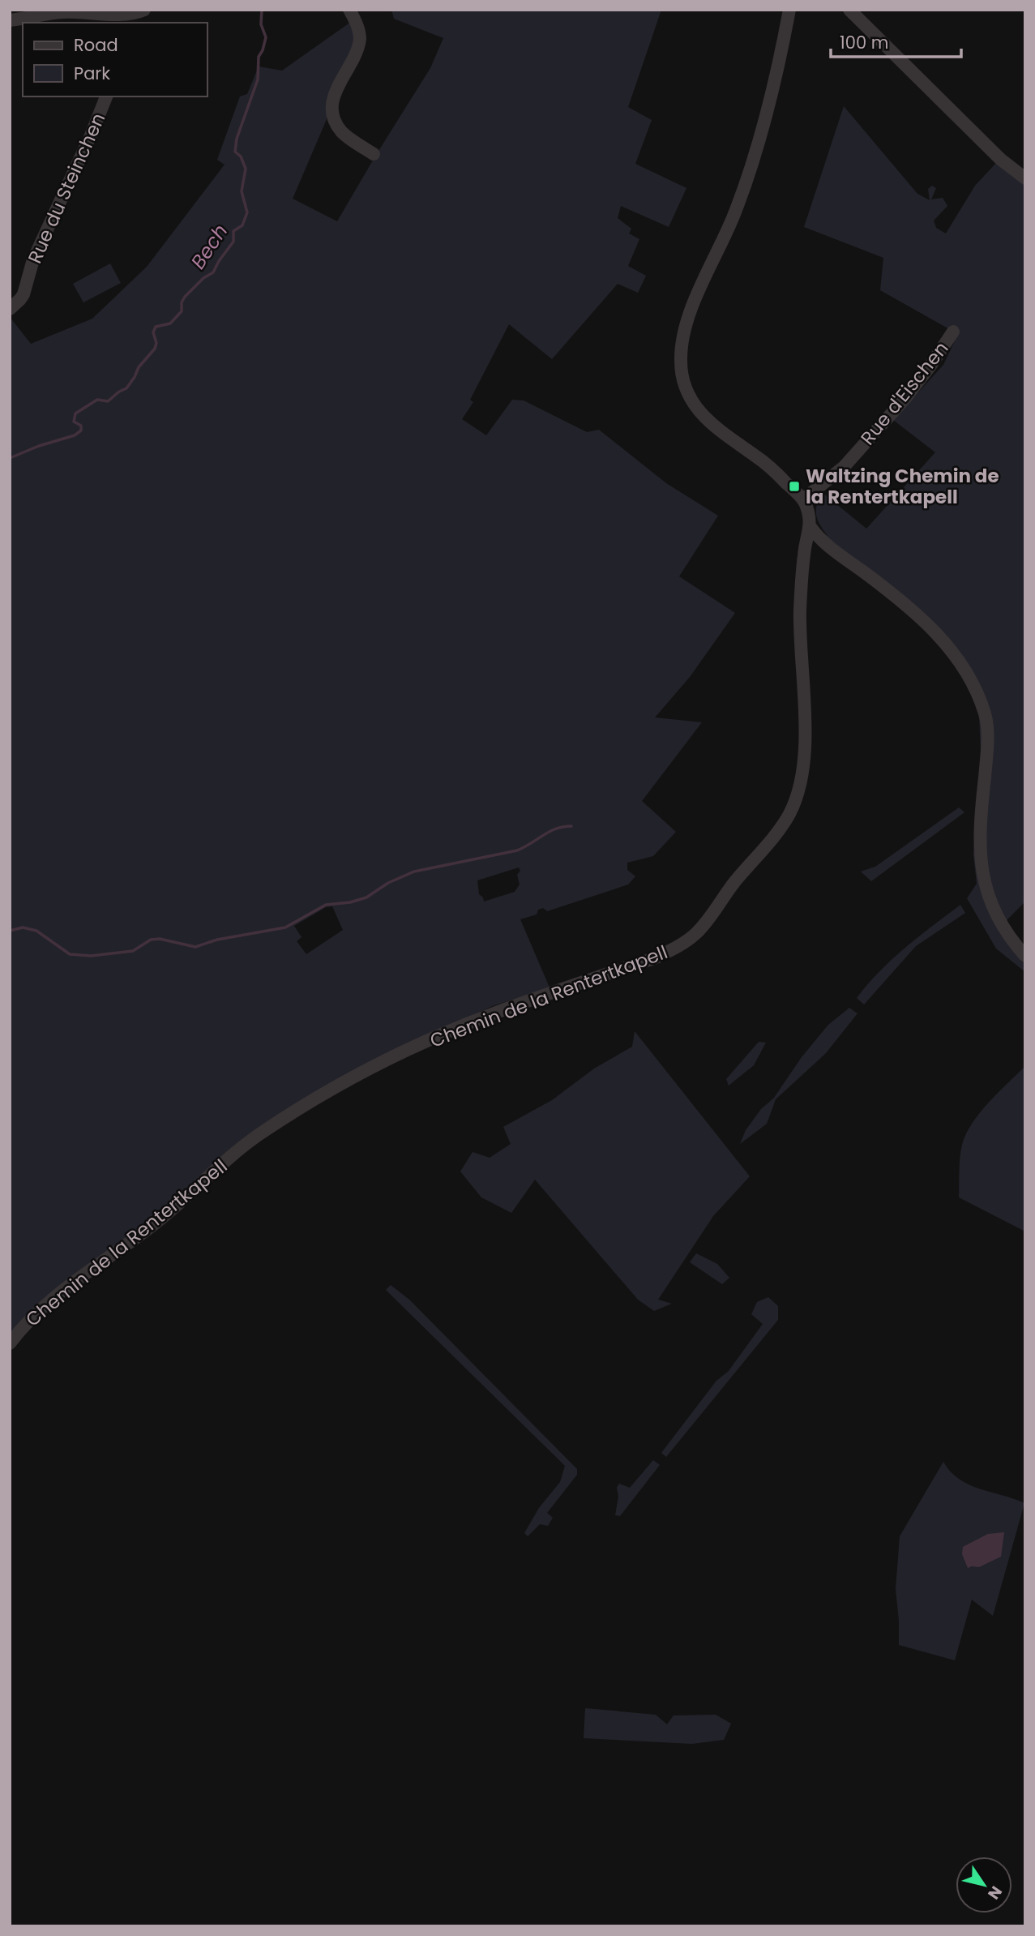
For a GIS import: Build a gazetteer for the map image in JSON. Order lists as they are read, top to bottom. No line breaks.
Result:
{"streets":{"street":["Rue du Steinchen","Rue d'Eischen","Chemin de la Rentertkapell"]},"crossings":[["Rue d'Eischen","Chemin de la Rentertkapell"]],"water":["Bech"],"places":{"transit":["Waltzing Chemin de la Rentertkapell"]},"legend":["Road","Park"],"scale_bar":"100 m","north":"bottom right"}
